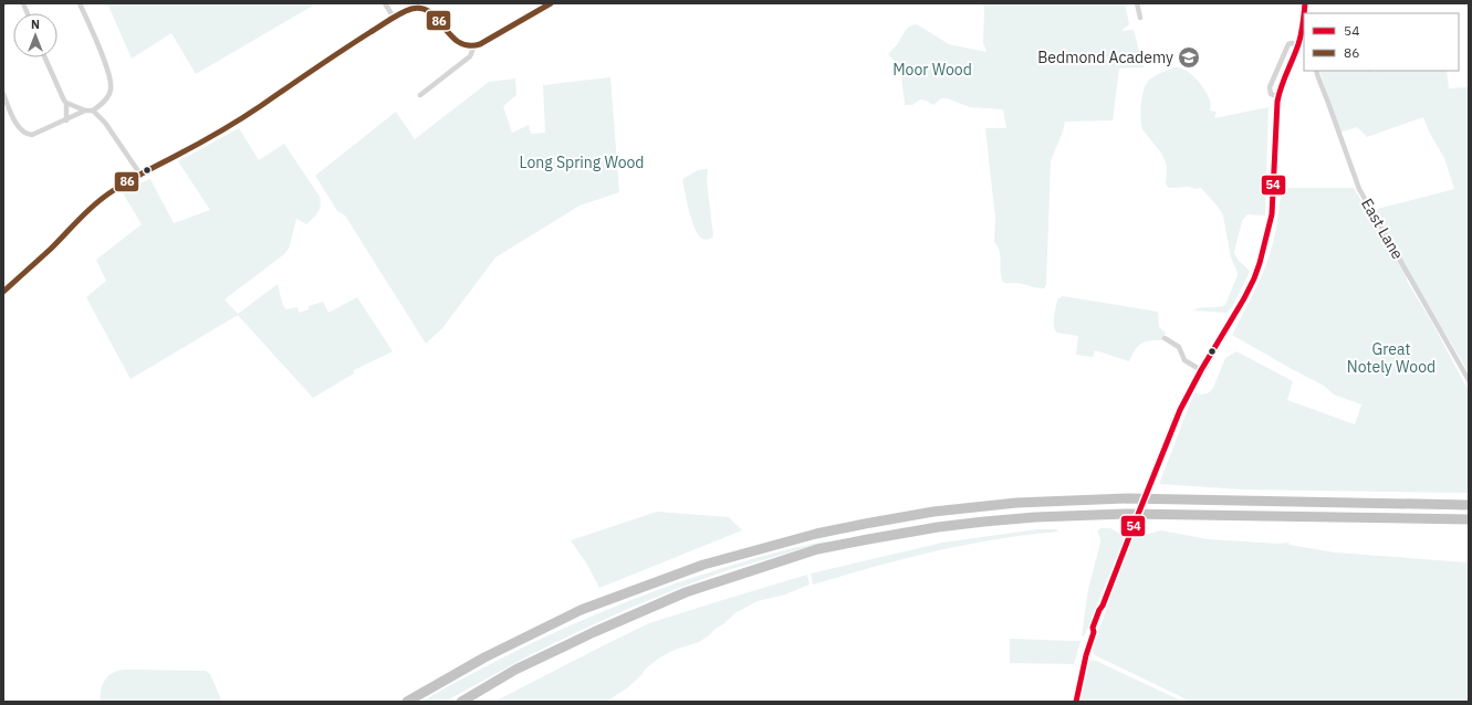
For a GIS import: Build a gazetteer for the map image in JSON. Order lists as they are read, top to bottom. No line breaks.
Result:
{"streets":{"street":["East Lane"]},"parks":["Moor Wood","Long Spring Wood","Great Notely Wood"],"places":{"school or university":["Bedmond Academy"]},"lines":["transit line 54","transit line 86"],"legend":["54","86"],"north":"top"}
